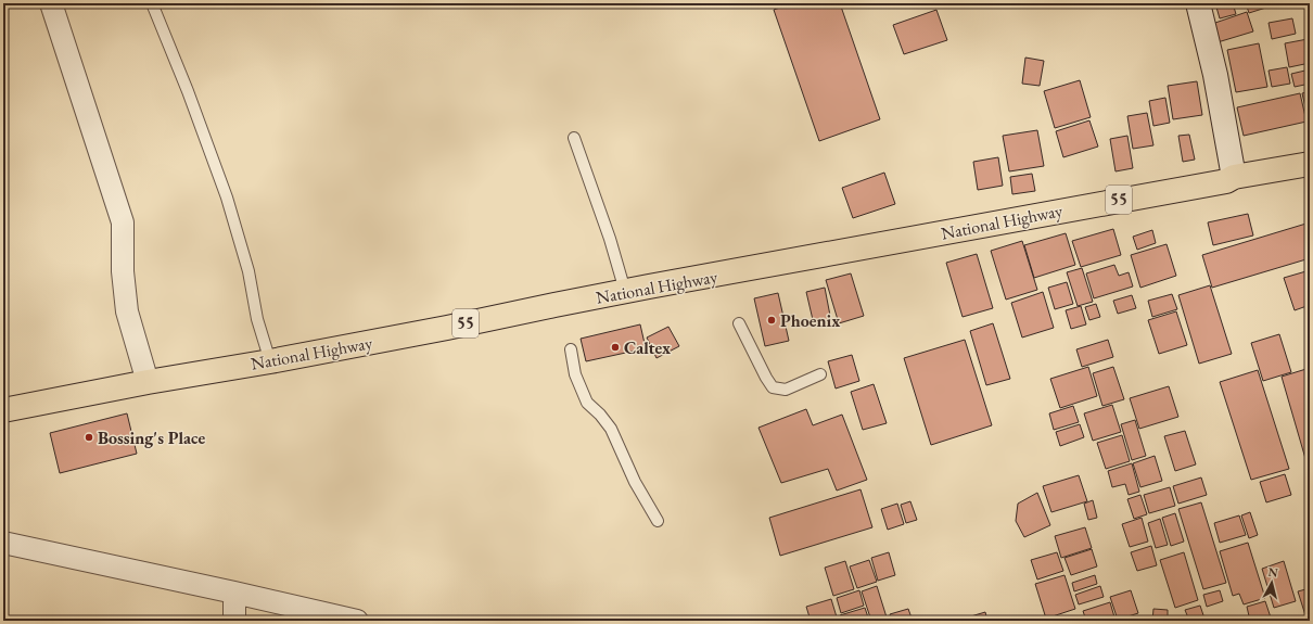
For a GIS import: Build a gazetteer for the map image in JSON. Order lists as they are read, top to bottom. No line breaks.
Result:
{"streets":{"highway":["55","National Highway"]},"places":["Phoenix","Caltex","Bossing's Place"],"north":"top"}
